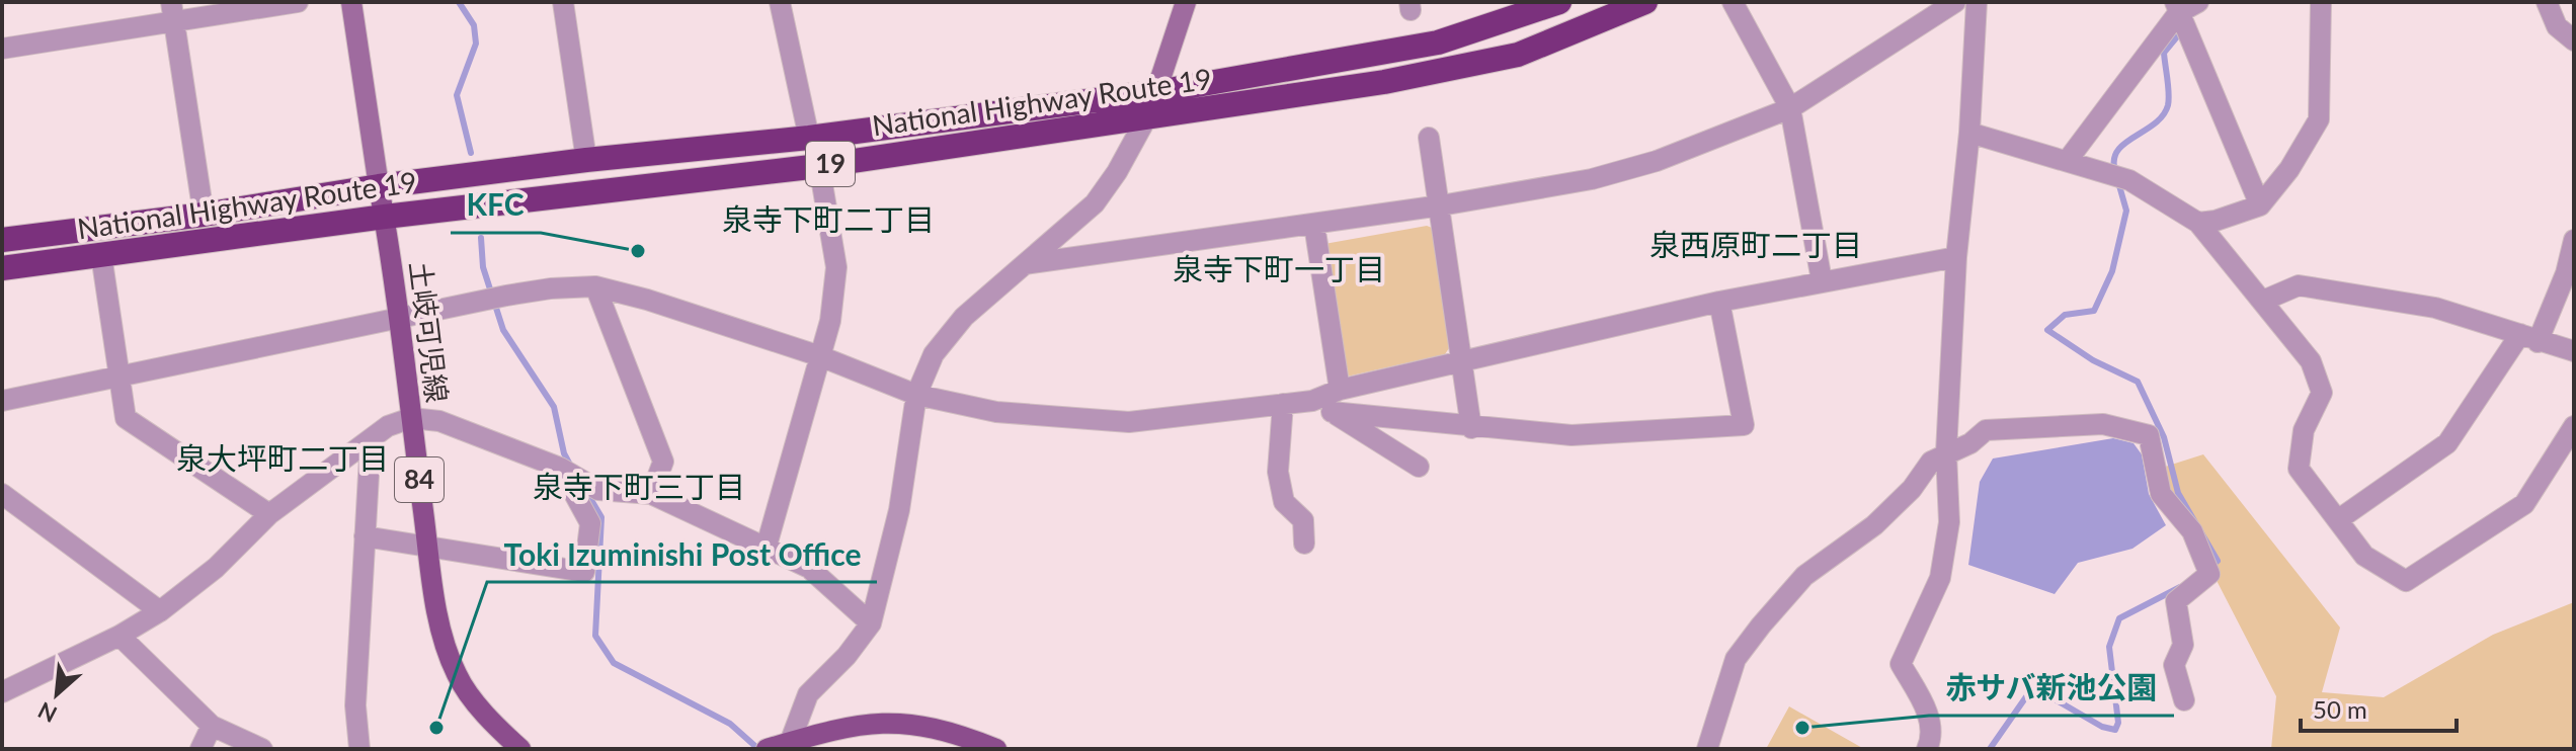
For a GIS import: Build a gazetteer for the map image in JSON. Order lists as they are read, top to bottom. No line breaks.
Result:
{"streets":{"highway":["National Highway Route 19","19"],"main road":["土岐可児線","84"]},"crossings":[["National Highway Route 19","土岐可児線"]],"districts":["泉寺下町二丁目","泉西原町二丁目","泉寺下町一丁目","泉大坪町二丁目","泉寺下町三丁目"],"places":["KFC","Toki Izuminishi Post Office","赤サバ新池公園"],"scale_bar":"50 m","north":"bottom left"}
